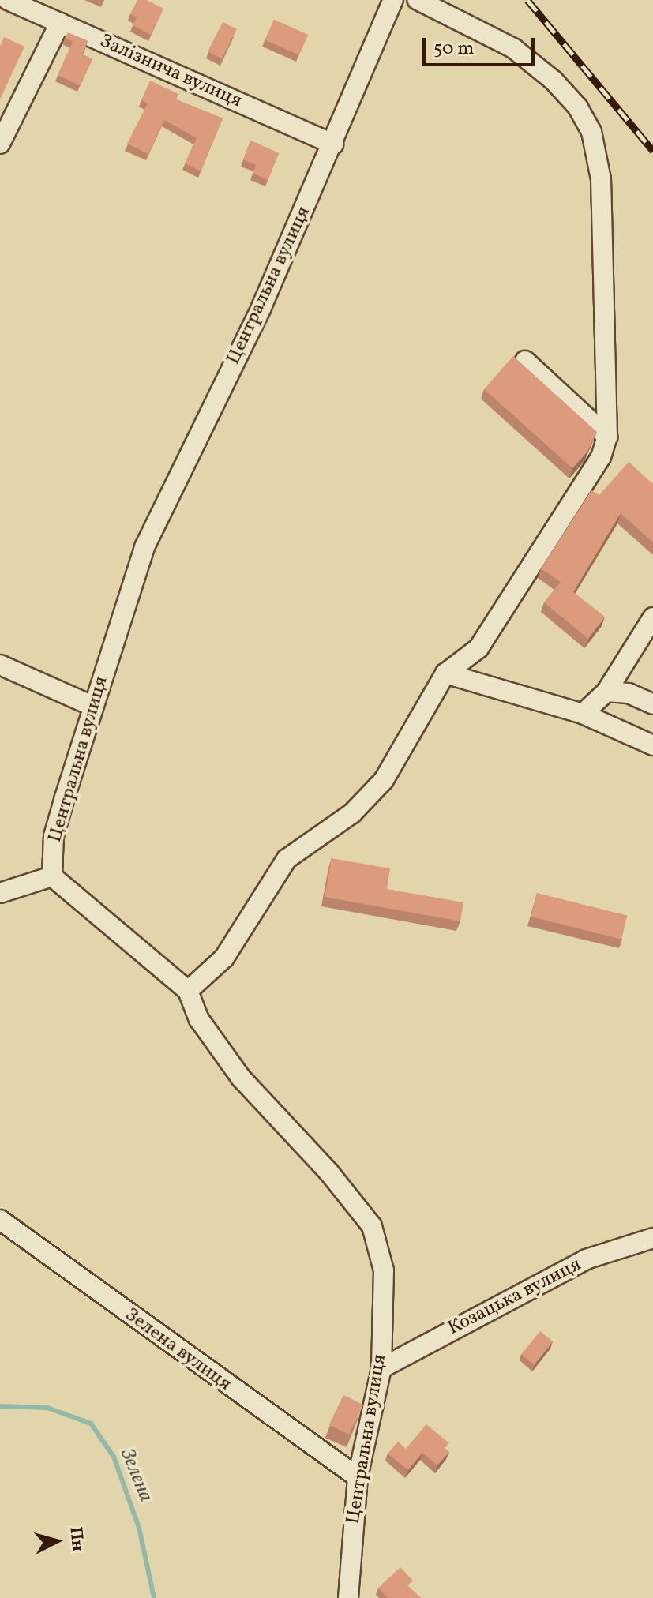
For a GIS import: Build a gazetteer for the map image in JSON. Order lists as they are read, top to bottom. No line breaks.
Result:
{"streets":{"street":["Залізнича вулиця","Центральна вулиця","Козацька вулиця","Зелена вулиця"]},"crossings":[["Залізнича вулиця","Центральна вулиця"],["Центральна вулиця","Козацька вулиця"],["Центральна вулиця","Зелена вулиця"]],"water":["Зелена"],"scale_bar":"50 m","north":"right"}
